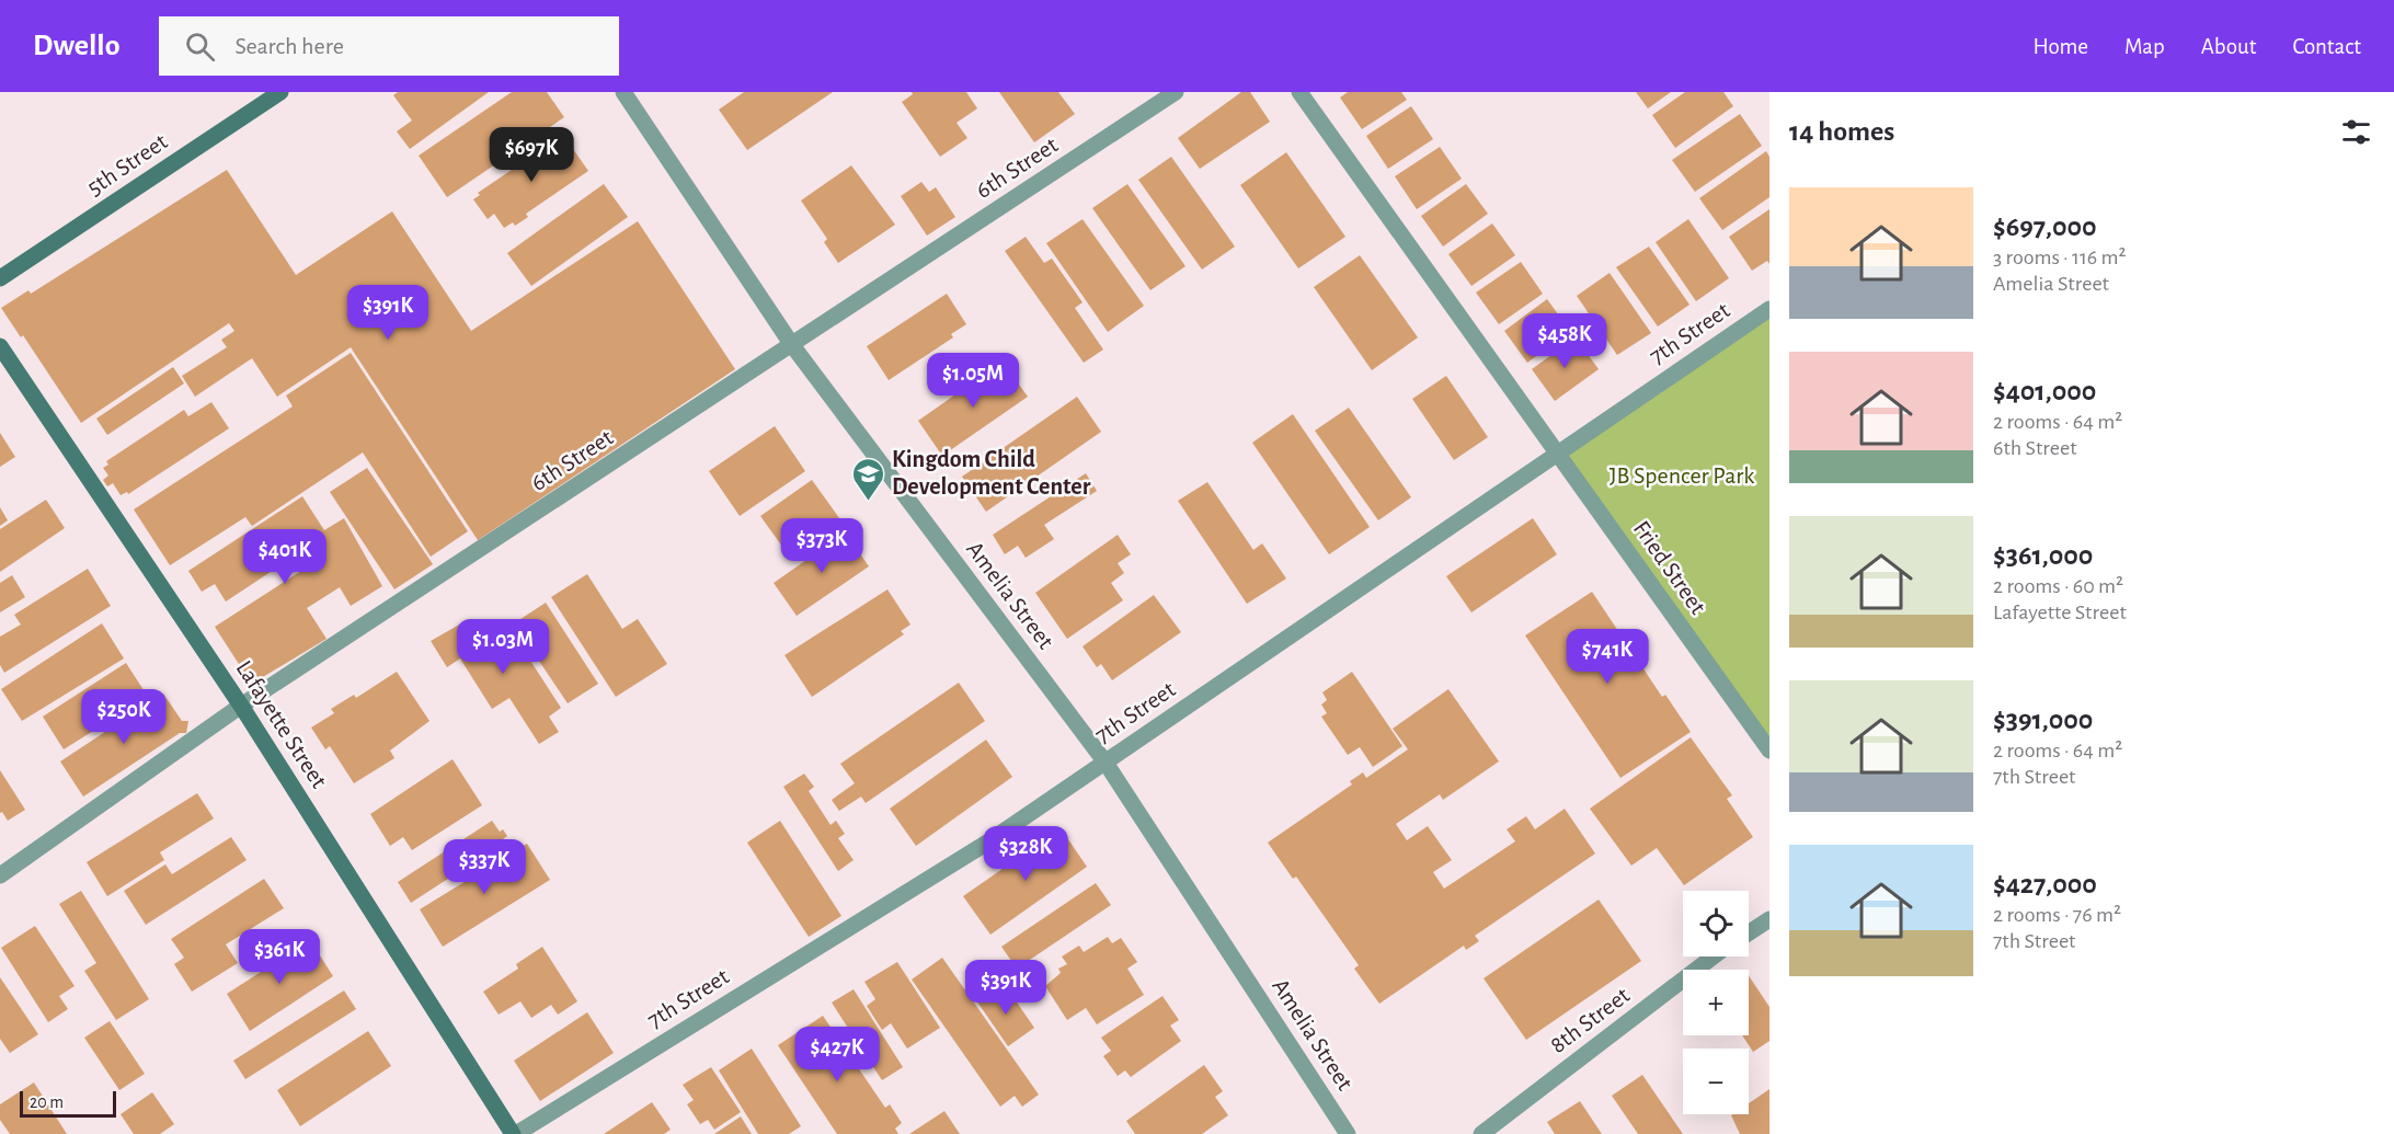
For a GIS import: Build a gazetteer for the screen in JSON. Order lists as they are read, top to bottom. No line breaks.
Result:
{"streets":{"main road":["5th Street","Lafayette Street"],"street":["6th Street","7th Street","Fried Street","Amelia Street","8th Street"]},"crossings":[["6th Street","Amelia Street"],["6th Street","Lafayette Street"],["7th Street","Fried Street"],["7th Street","Amelia Street"],["7th Street","Lafayette Street"]],"parks":["JB Spencer Park"],"places":{"school or university":["Kingdom Child Development Center"]},"scale_bar":"20 m","page":{"header":"Dwello","search":"Search here","nav":["Home","Map","About","Contact"],"heading":"14 homes","price":["$697K","$391K","$458K","$1.05M","$373K","$401K","$1.03M","$741K","$250K","$328K","$337K","$361K","$391K","$427K"],"list":[{"name":"$697,000","note":"3 rooms · 116 m² · Amelia Street"},{"name":"$401,000","note":"2 rooms · 64 m² · 6th Street"},{"name":"$361,000","note":"2 rooms · 60 m² · Lafayette Street"},{"name":"$391,000","note":"2 rooms · 64 m² · 7th Street"},{"name":"$427,000","note":"2 rooms · 76 m² · 7th Street"}],"map_buttons":["+","−"],"scale":"20 m"}}
